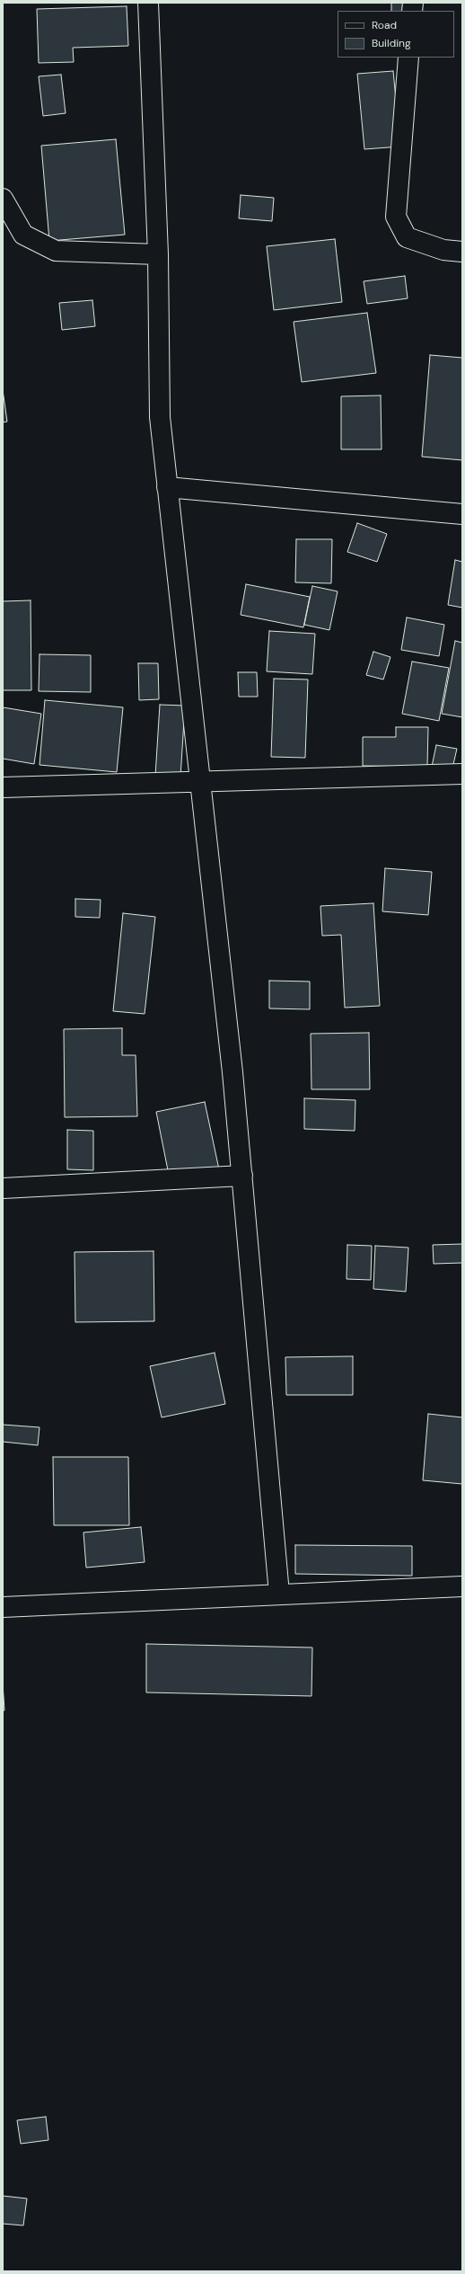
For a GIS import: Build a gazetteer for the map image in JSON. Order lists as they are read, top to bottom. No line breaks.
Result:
{"legend":["Road","Building"]}
